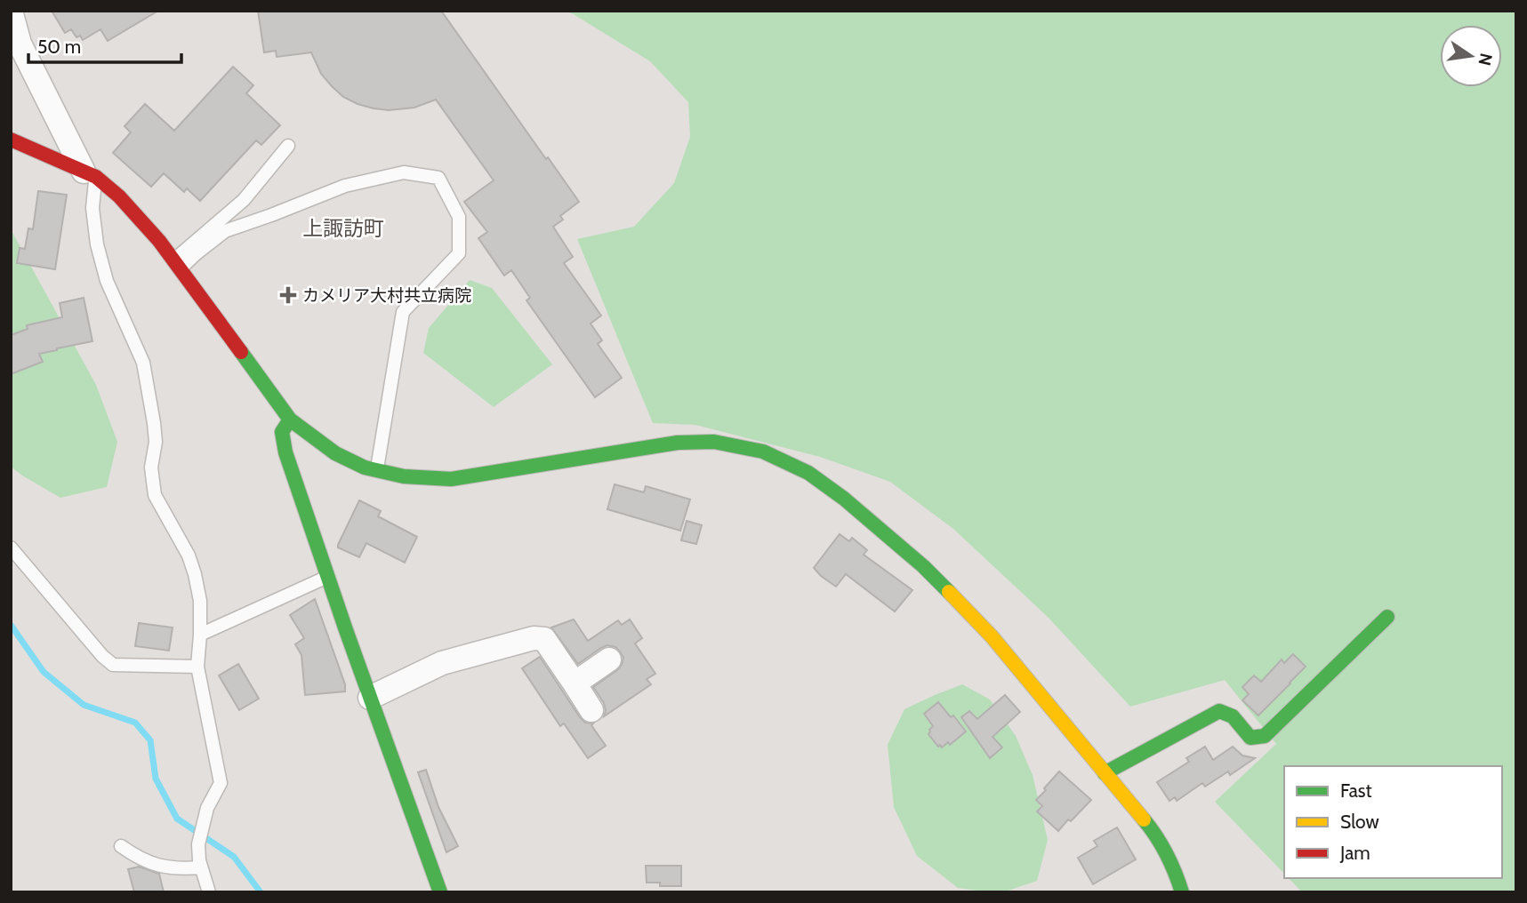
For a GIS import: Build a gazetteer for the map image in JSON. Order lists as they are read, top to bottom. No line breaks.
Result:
{"districts":["上諏訪町"],"places":{"health":["カメリア大村共立病院"]},"legend":["Fast","Slow","Jam"],"scale_bar":"50 m","north":"right"}
